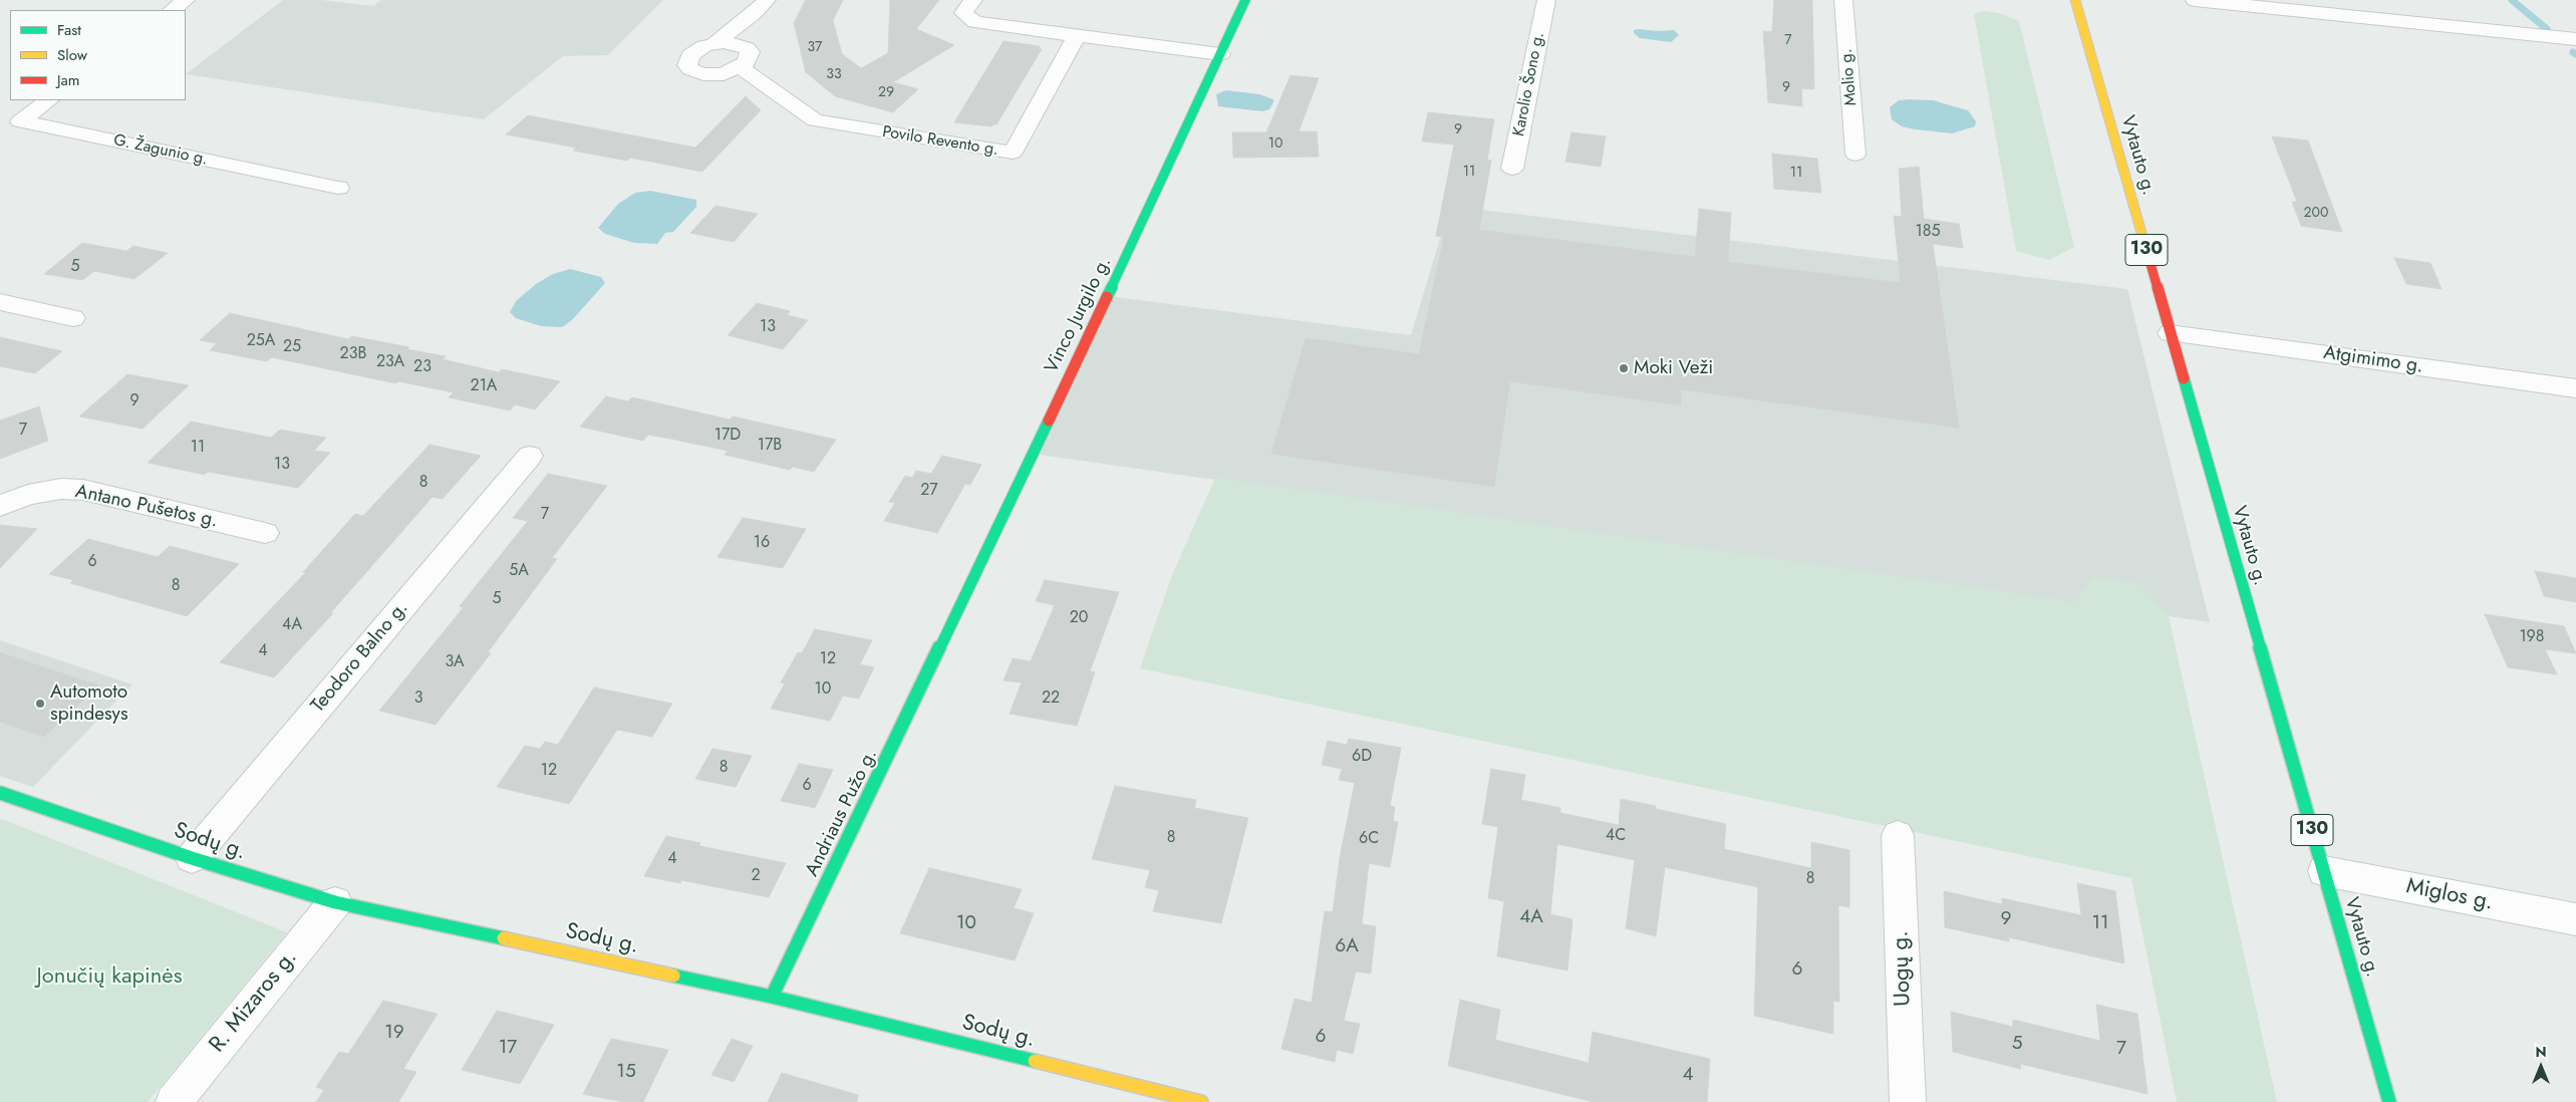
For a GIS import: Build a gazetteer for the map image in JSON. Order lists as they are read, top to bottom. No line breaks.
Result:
{"streets":{"main road":["Vytauto g.","130","Vinco Jurgilo g.","Andriaus Pužo g.","Sodų g."],"street":["Molio g.","Karolio Šono g.","Povilo Revento g.","G. Žagunio g.","Atgimimo g.","Antano Pušetos g.","Teodoro Balno g.","Miglos g.","Uogų g.","R. Mizaros g."]},"crossings":[["Vytauto g.","Atgimimo g."],["Vytauto g.","Miglos g."],["Vinco Jurgilo g.","Andriaus Pužo g."],["Teodoro Balno g.","Sodų g."],["Andriaus Pužo g.","Sodų g."],["Sodų g.","R. Mizaros g."]],"parks":["Jonučių kapinės"],"places":["Moki Veži","Automoto spindesys"],"house_numbers":["7","37","33","9","29","9","10","11","11","200","185","5","13","25A","25","23B","23A","23","21A","9","7","17D","17B","11","13","8","27","7","16","6","5A","8","5","20","4A","198","4","12","3A","10","3","22","6D","8","12","6","4C","8","6C","4","2","8","4A","9","10","11","6A","6","19","6","5","17","7","15","4"],"legend":["Fast","Slow","Jam"],"north":"top"}
